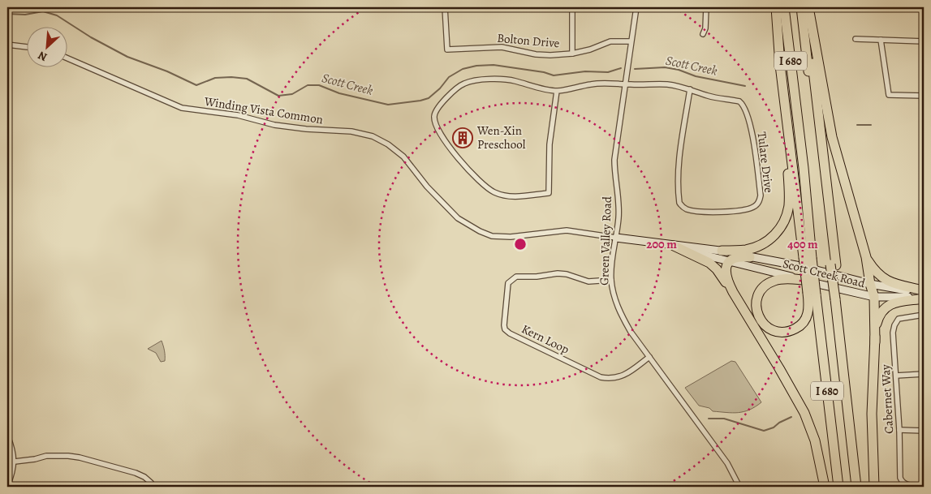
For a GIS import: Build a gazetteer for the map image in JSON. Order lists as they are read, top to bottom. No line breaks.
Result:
{"streets":{"highway":["I 680"],"main road":["Scott Creek Road"],"street":["Bolton Drive","Winding Vista Common","Tulare Drive","Green Valley Road","Kern Loop","Cabernet Way"]},"crossings":[["Bolton Drive","Green Valley Road"],["Winding Vista Common","Scott Creek Road"],["Green Valley Road","Scott Creek Road"],["Green Valley Road","Kern Loop"]],"water":["Scott Creek"],"places":{"building":["Wen-Xin Preschool"]},"north":"bottom left","rings":["200 m","400 m"]}
